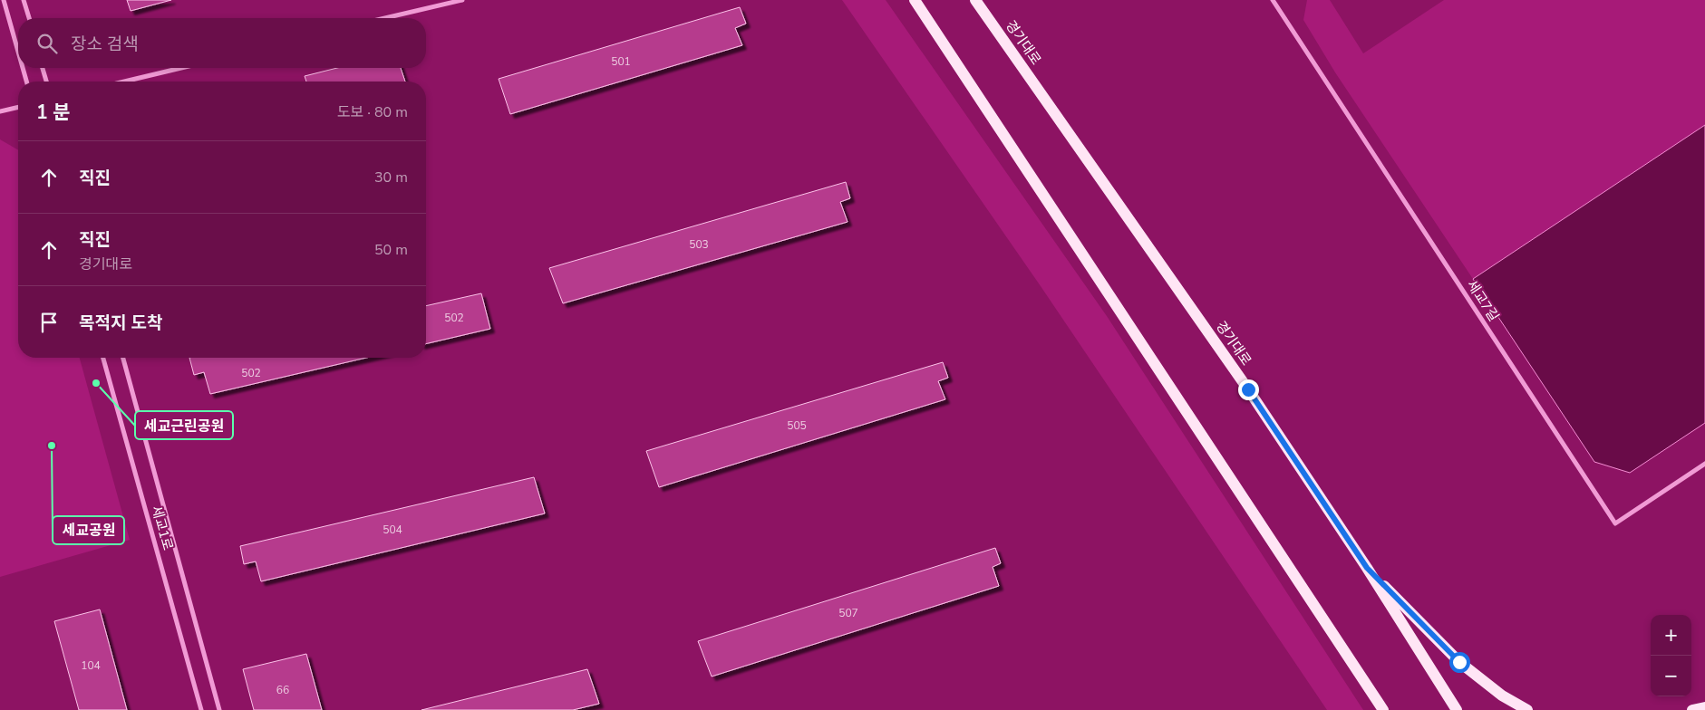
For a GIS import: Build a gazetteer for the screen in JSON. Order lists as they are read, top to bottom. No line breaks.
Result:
{"streets":{"main road":["경기대로"],"street":["세교7길","세교1로"]},"places":["세교근린공원","세교공원"],"house_numbers":["501","503","502","502","505","504","507","104","66"],"page":{"search":"장소 검색","heading":["1 분","도보 · 80 m"],"list":[["직진","30 m"],["직진","경기대로","50 m"],"목적지 도착"],"map_buttons":["+","−"]}}
